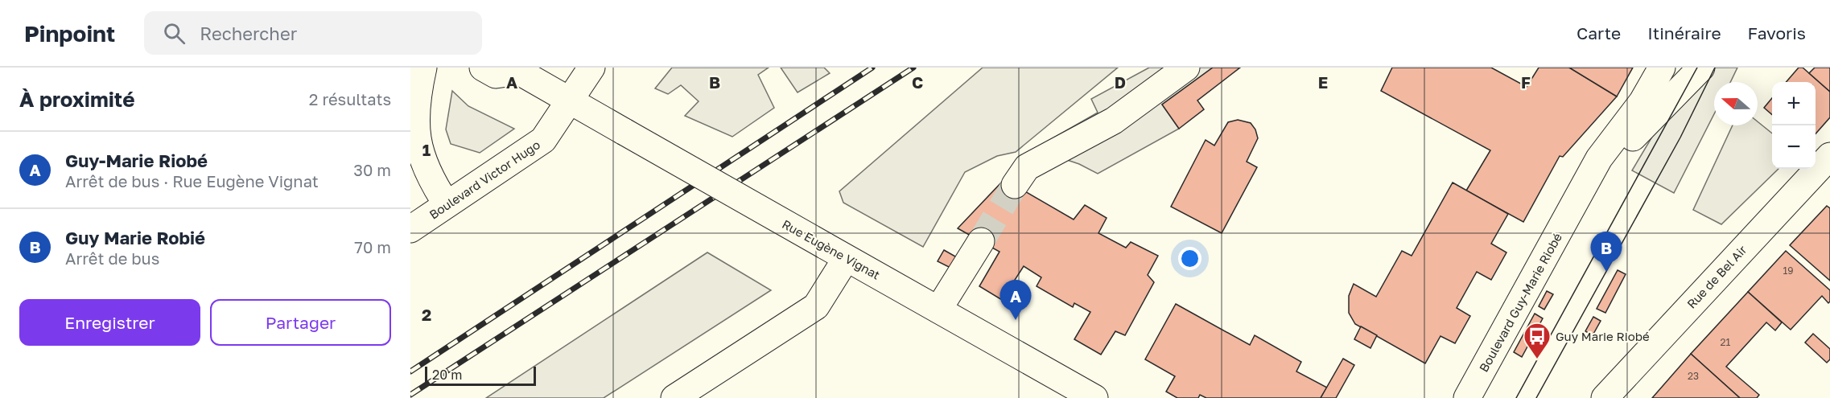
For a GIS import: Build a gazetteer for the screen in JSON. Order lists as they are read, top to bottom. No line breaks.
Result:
{"streets":{"street":["Boulevard Victor Hugo","Rue Eugène Vignat","Rue de Bel Air","Boulevard Guy-Marie Riobé"]},"crossings":[["Boulevard Victor Hugo","Rue Eugène Vignat"]],"places":{"bus stop":["Guy Marie Riobé"]},"house_numbers":["19","21","23"],"scale_bar":"20 m","north":"left","page":{"header":"Pinpoint","search":"Rechercher","nav":["Carte","Itinéraire","Favoris"],"heading":["À proximité","2 résultats"],"map_buttons":["+","−"],"list":[{"mark":"A","name":"Guy-Marie Riobé","note":"Arrêt de bus · Rue Eugène Vignat","value":"30 m"},{"mark":"B","name":"Guy Marie Robié","note":"Arrêt de bus","value":"70 m"}],"pins":["B","A"],"buttons":["Enregistrer","Partager"],"scale":"20 m"},"grid":{"columns":["A","B","C","D","E","F"],"rows":["1","2"]}}
